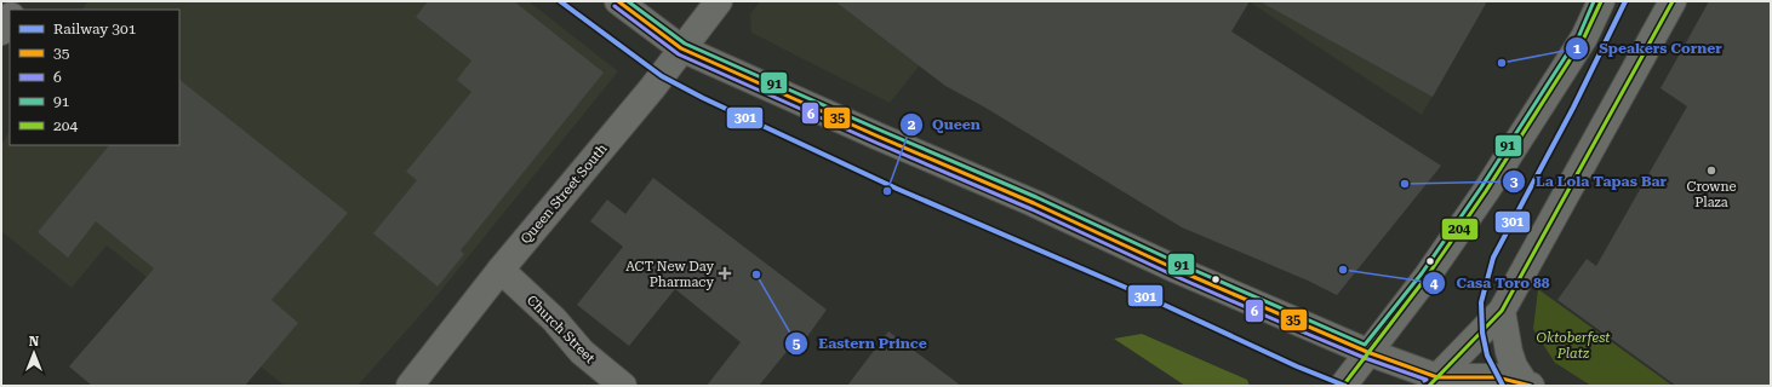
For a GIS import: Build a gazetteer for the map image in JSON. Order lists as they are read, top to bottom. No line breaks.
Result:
{"streets":{"street":["Queen Street South","Church Street"]},"crossings":[["Queen Street South","Church Street"]],"parks":["Oktoberfest Platz"],"places":{"other":["Speakers Corner","Crowne Plaza","La Lola Tapas Bar","Queen","Casa Toro 88","Eastern Prince"],"health":["ACT New Day Pharmacy"]},"lines":["rail line 301","transit line 35","transit line 91","transit line 204","transit line 6"],"legend":["Railway 301","35","6","91","204"],"north":"top"}
